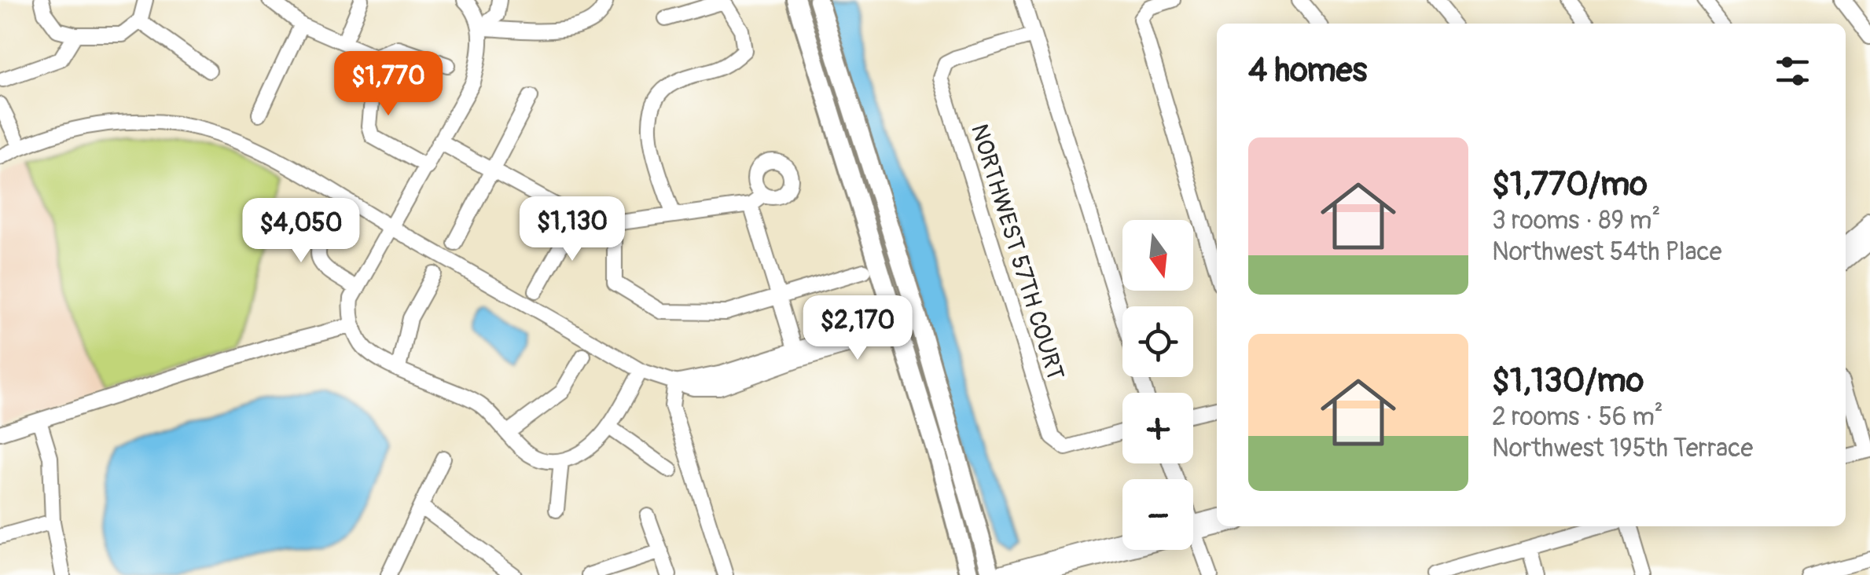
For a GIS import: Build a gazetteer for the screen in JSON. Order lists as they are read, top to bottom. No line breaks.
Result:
{"streets":{"street":["NORTHWEST 57TH COURT"]},"north":"bottom","page":{"heading":"4 homes","price":["$1,770","$1,130","$4,050","$2,170"],"list":[{"name":"$1,770/mo","note":"3 rooms · 89 m² · Northwest 54th Place"},{"name":"$1,130/mo","note":"2 rooms · 56 m² · Northwest 195th Terrace"}],"map_buttons":["+","−"]}}
